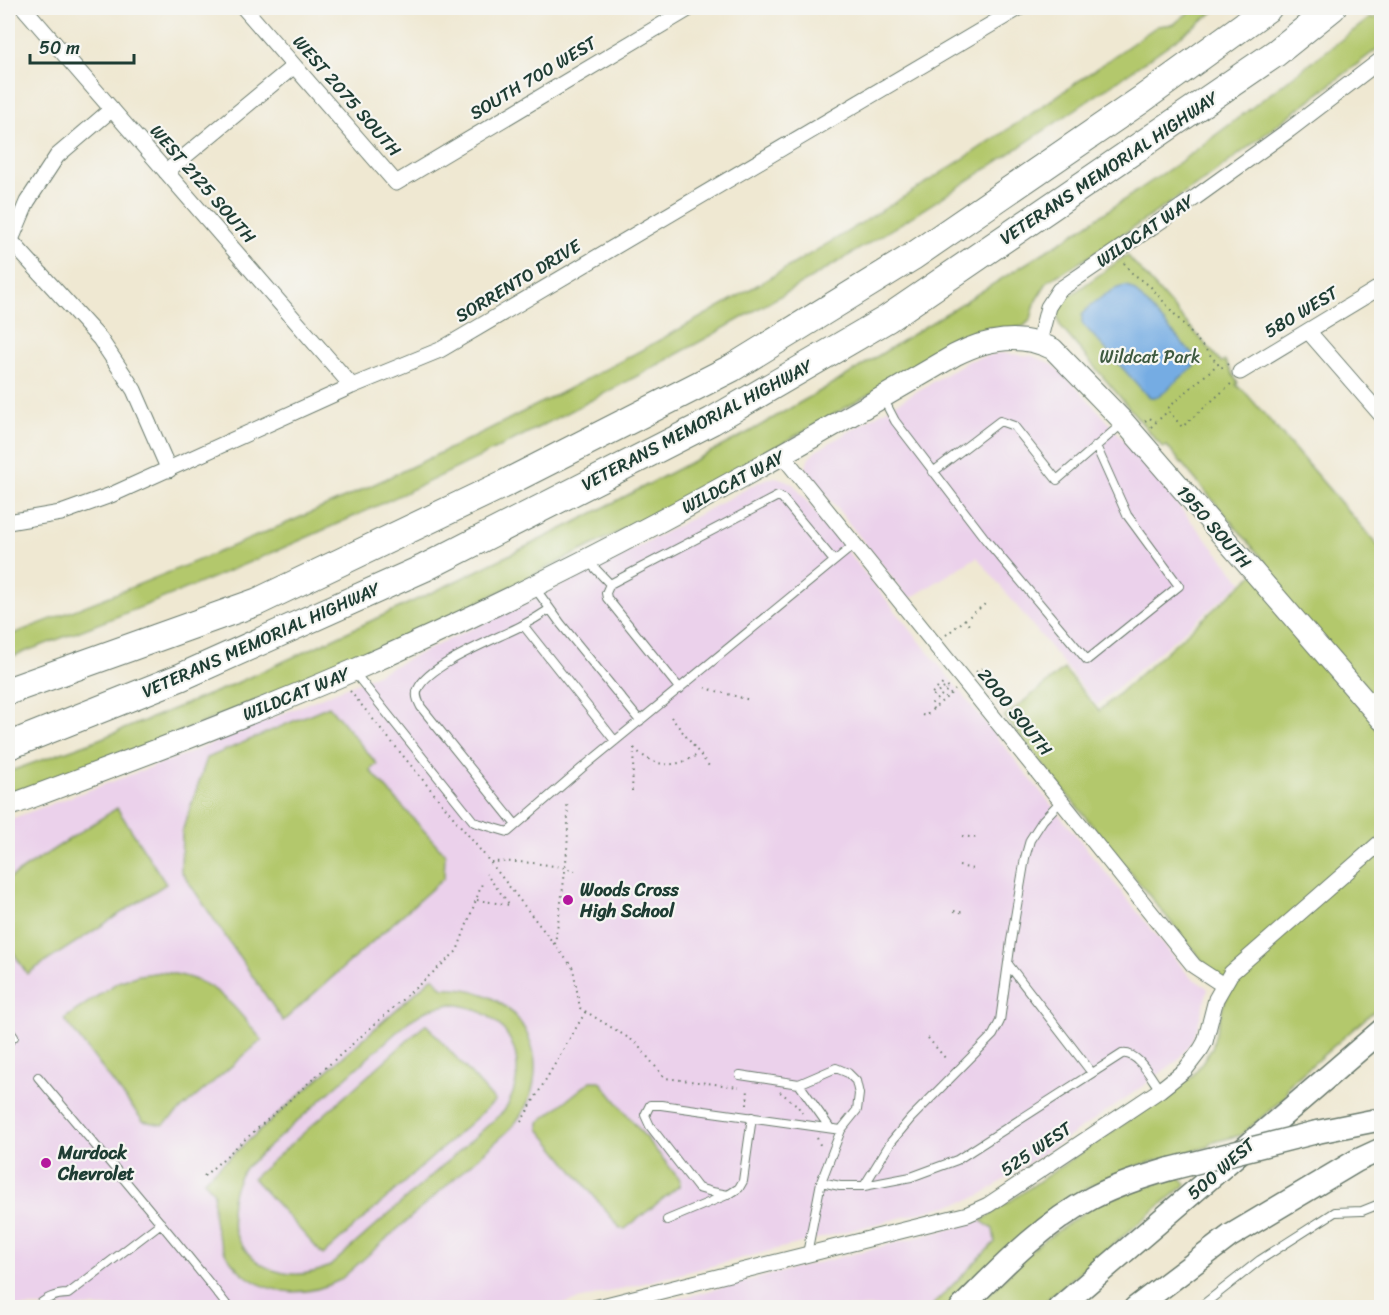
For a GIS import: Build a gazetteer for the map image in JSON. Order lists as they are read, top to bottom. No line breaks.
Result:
{"streets":{"highway":["VETERANS MEMORIAL HIGHWAY"],"main road":["500 WEST"],"street":["SOUTH 700 WEST","WEST 2075 SOUTH","WEST 2125 SOUTH","WILDCAT WAY","SORRENTO DRIVE","580 WEST","1950 SOUTH","2000 SOUTH","525 WEST"]},"crossings":[["SOUTH 700 WEST","WEST 2075 SOUTH"],["WEST 2125 SOUTH","SORRENTO DRIVE"],["WILDCAT WAY","1950 SOUTH"],["WILDCAT WAY","2000 SOUTH"],["2000 SOUTH","525 WEST"]],"parks":["Wildcat Park"],"places":["Woods Cross High School","Murdock Chevrolet"],"scale_bar":"50 m"}
